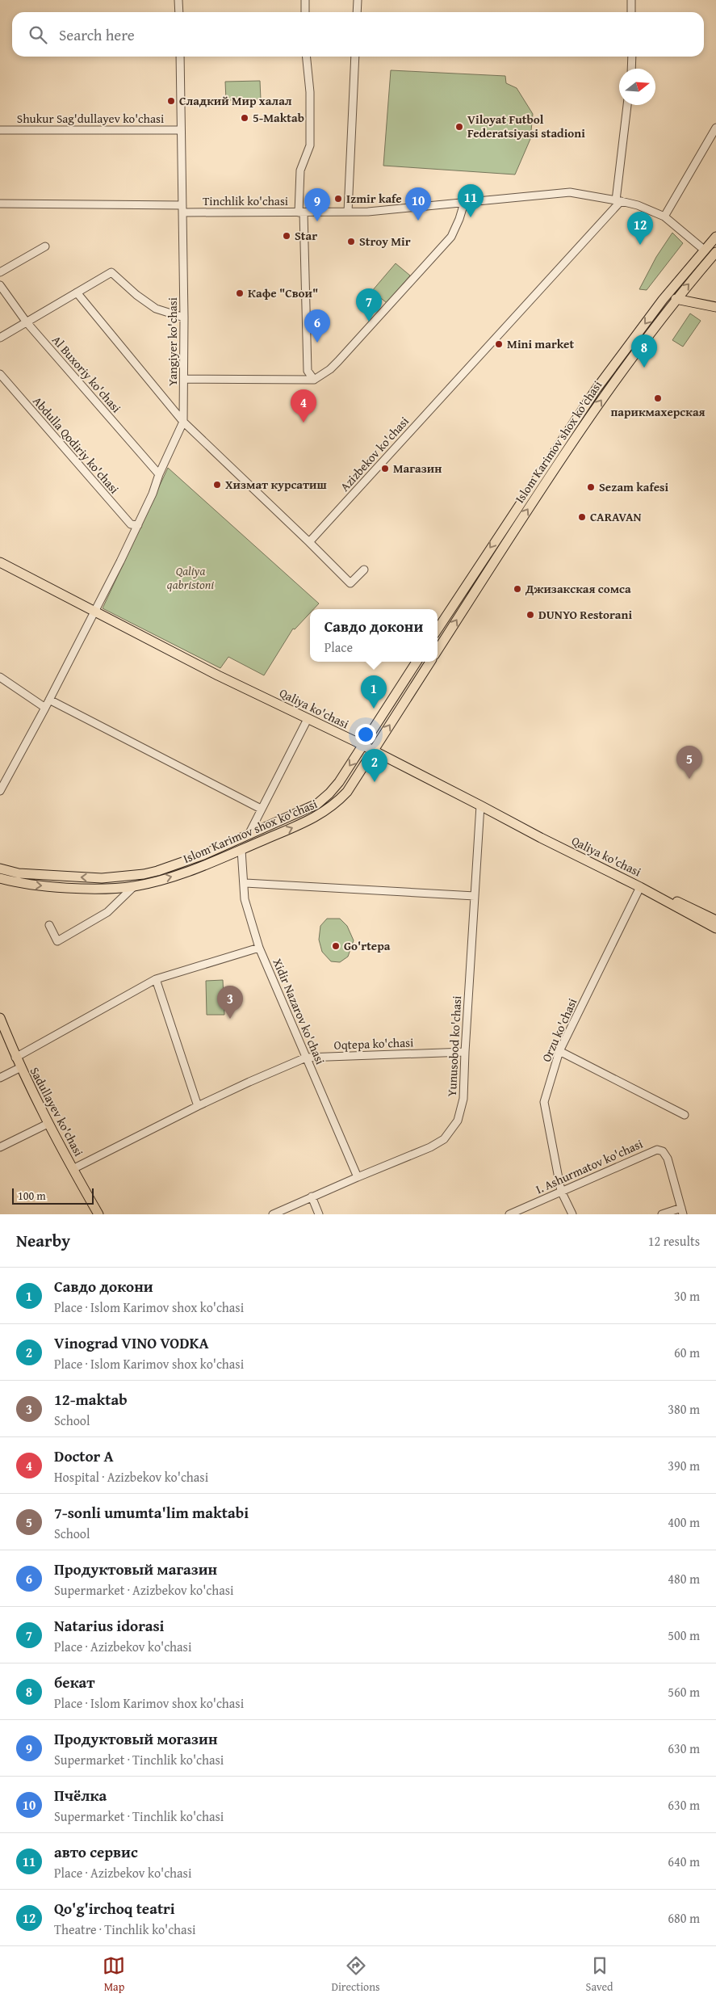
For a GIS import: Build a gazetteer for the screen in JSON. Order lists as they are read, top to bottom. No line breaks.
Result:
{"streets":{"main road":["Islom Karimov shox ko'chasi","Qaliya ko'chasi","Sadullayev ko'chasi"],"street":["Shukur Sag'dullayev ko'chasi","Tinchlik ko'chasi","Yangiyer ko'chasi","Al Buxoriy ko'chasi","Abdulla Qodiriy ko'chasi","Azizbekov ko'chasi","Xidir Nazarov ko'chasi","Orzu ko'chasi","Oqtepa ko'chasi","Yunusobod ko'chasi","I. Ashurmatov ko'chasi"]},"crossings":[["Shukur Sag'dullayev ko'chasi","Yangiyer ko'chasi"],["Tinchlik ko'chasi","Yangiyer ko'chasi"],["Tinchlik ko'chasi","Islom Karimov shox ko'chasi"],["Tinchlik ko'chasi","Azizbekov ko'chasi"],["Yangiyer ko'chasi","Al Buxoriy ko'chasi"],["Yangiyer ko'chasi","Abdulla Qodiriy ko'chasi"],["Yangiyer ko'chasi","Qaliya ko'chasi"],["Islom Karimov shox ko'chasi","Qaliya ko'chasi"],["Islom Karimov shox ko'chasi","Xidir Nazarov ko'chasi"],["Qaliya ko'chasi","Orzu ko'chasi"],["Qaliya ko'chasi","Yunusobod ko'chasi"],["Xidir Nazarov ko'chasi","Oqtepa ko'chasi"],["Xidir Nazarov ko'chasi","Yunusobod ko'chasi"],["Orzu ko'chasi","I. Ashurmatov ko'chasi"],["Oqtepa ko'chasi","Yunusobod ko'chasi"],["Oqtepa ko'chasi","Sadullayev ko'chasi"]],"parks":["Qaliya qabristoni"],"places":["Сладкий Мир халал","5-Maktab","Viloyat Futbol Federatsiyasi stadioni","Izmir kafe","Star","Stroy Mir","Кафе \"Свои\"","Mini market","парикмахерская","Магазин","Хизмат курсатиш","Sezam kafesi","CARAVAN","Джизакская сомса","DUNYO Restorani","Go'rtepa"],"scale_bar":"100 m","north":"right","page":{"search":"Search here","pins":["11","10","9","12","7","6","8","4","1","5","2","3"],"popup":["Савдо докони","Place"],"scale":"100 m","heading":["Nearby","12 results"],"list":[{"mark":"1","name":"Савдо докони","note":"Place · Islom Karimov shox ko'chasi","value":"30 m"},{"mark":"2","name":"Vinograd VINO VODKA","note":"Place · Islom Karimov shox ko'chasi","value":"60 m"},{"mark":"3","name":"12-maktab","note":"School","value":"380 m"},{"mark":"4","name":"Doctor A","note":"Hospital · Azizbekov ko'chasi","value":"390 m"},{"mark":"5","name":"7-sonli umumta'lim maktabi","note":"School","value":"400 m"},{"mark":"6","name":"Продуктовый магазин","note":"Supermarket · Azizbekov ko'chasi","value":"480 m"},{"mark":"7","name":"Natarius idorasi","note":"Place · Azizbekov ko'chasi","value":"500 m"},{"mark":"8","name":"бекат","note":"Place · Islom Karimov shox ko'chasi","value":"560 m"},{"mark":"9","name":"Продуктовый могазин","note":"Supermarket · Tinchlik ko'chasi","value":"630 m"},{"mark":"10","name":"Пчёлка","note":"Supermarket · Tinchlik ko'chasi","value":"630 m"},{"mark":"11","name":"авто сервис","note":"Place · Azizbekov ko'chasi","value":"640 m"},{"mark":"12","name":"Qo'g'irchoq teatri","note":"Theatre · Tinchlik ko'chasi","value":"680 m"}],"nav":["Map","Directions","Saved"]}}
